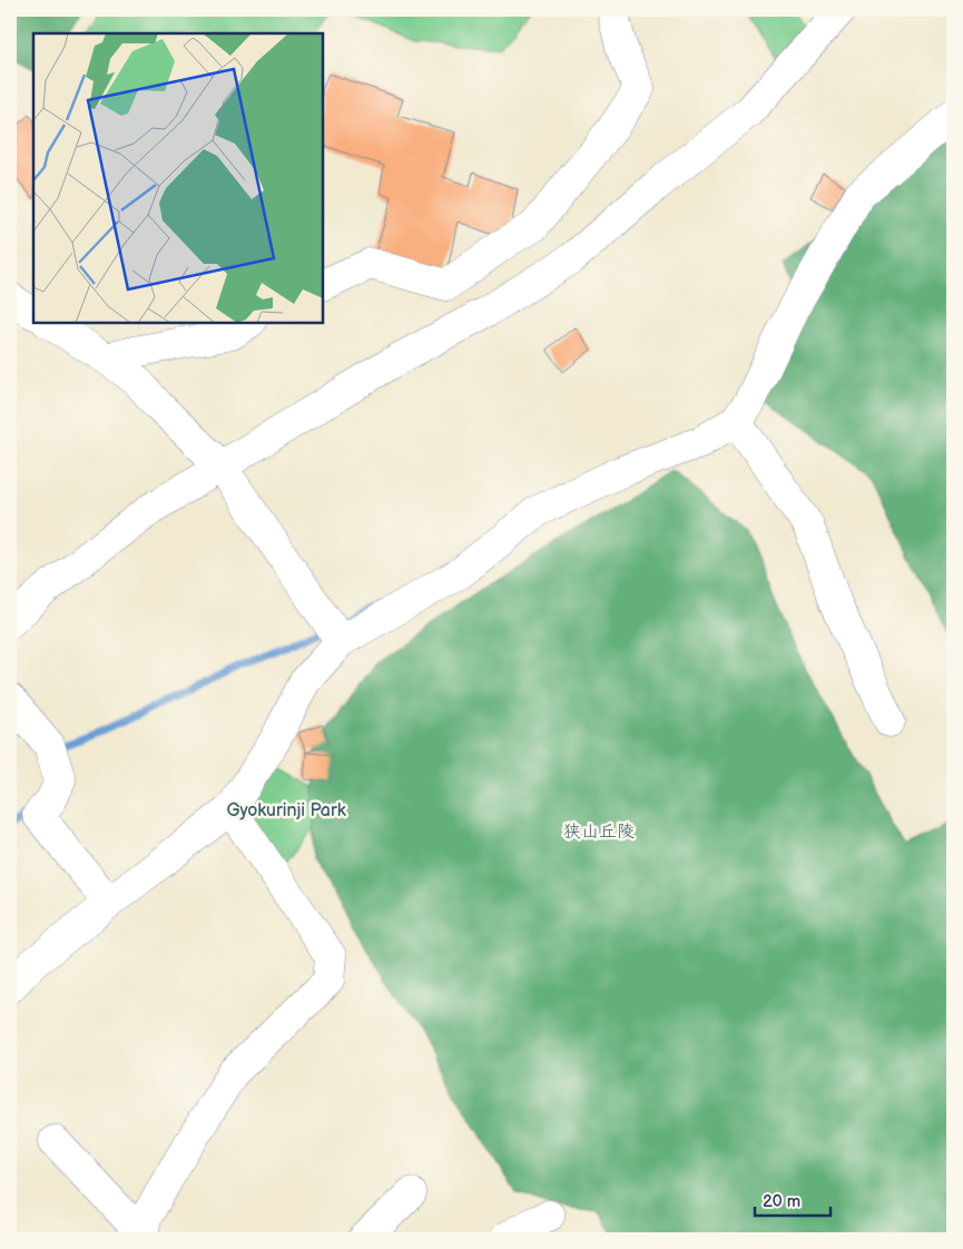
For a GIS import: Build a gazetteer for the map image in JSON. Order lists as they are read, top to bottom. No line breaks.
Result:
{"parks":["Gyokurinji Park","狭山丘陵"],"scale_bar":"20 m"}
